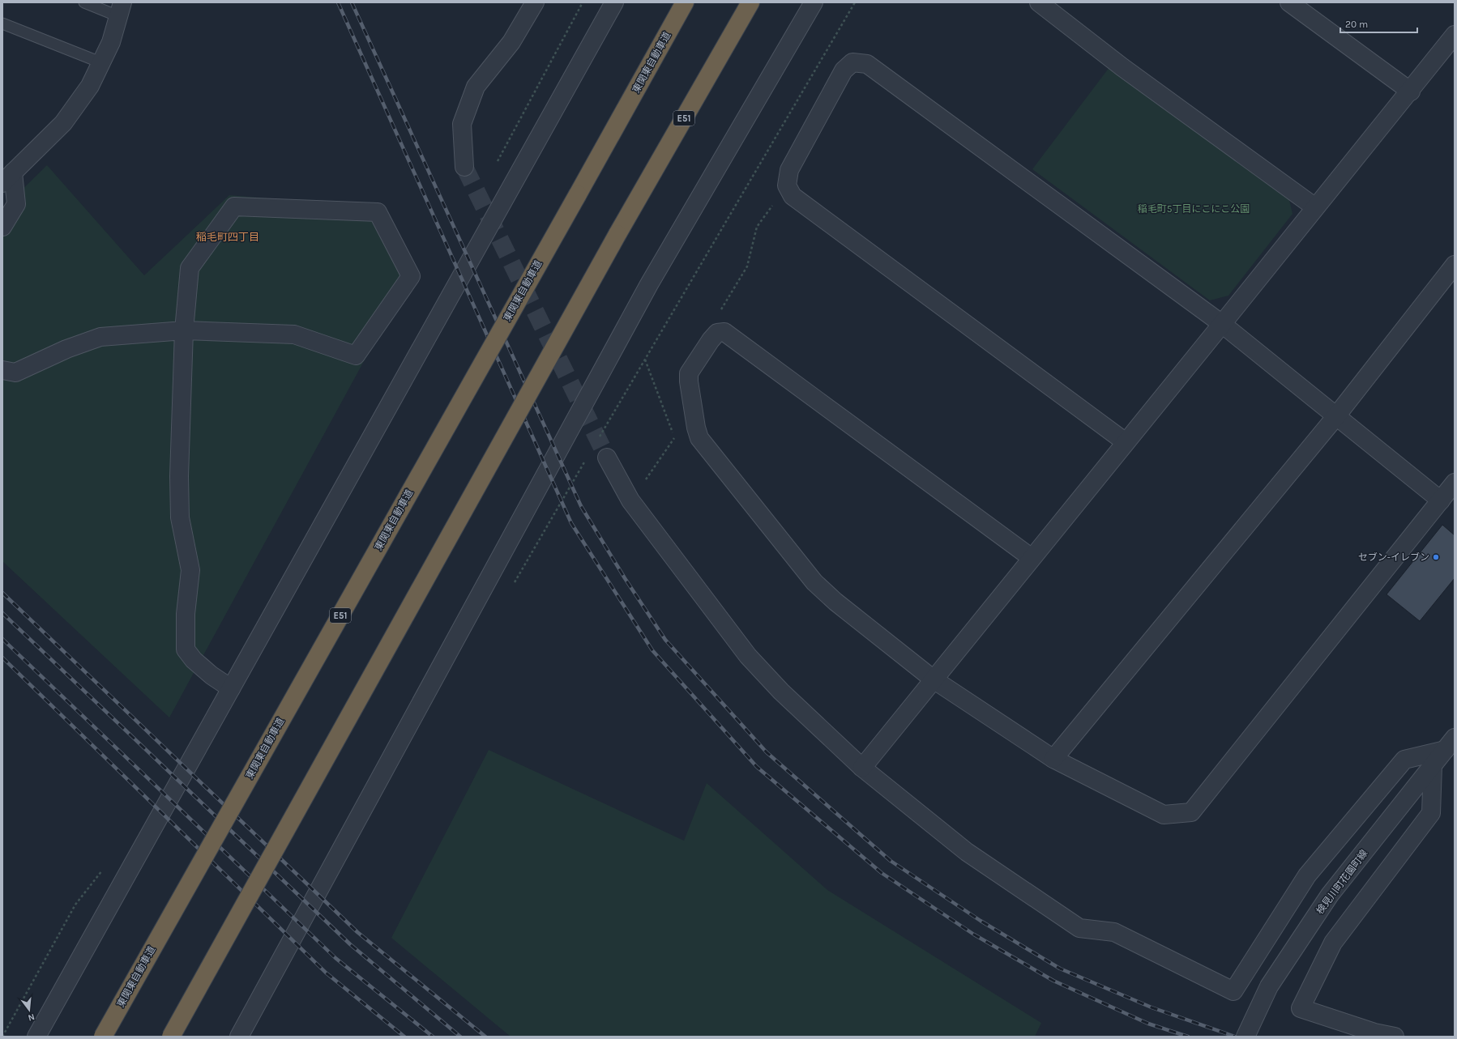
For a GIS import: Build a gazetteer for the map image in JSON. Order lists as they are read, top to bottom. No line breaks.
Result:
{"streets":{"highway":["東関東自動車道","E51"],"street":["検見川町花園町線"]},"districts":["稲毛町四丁目"],"parks":["稲毛町5丁目にこにこ公園"],"places":["セブン-イレブン"],"scale_bar":"20 m","north":"bottom"}
